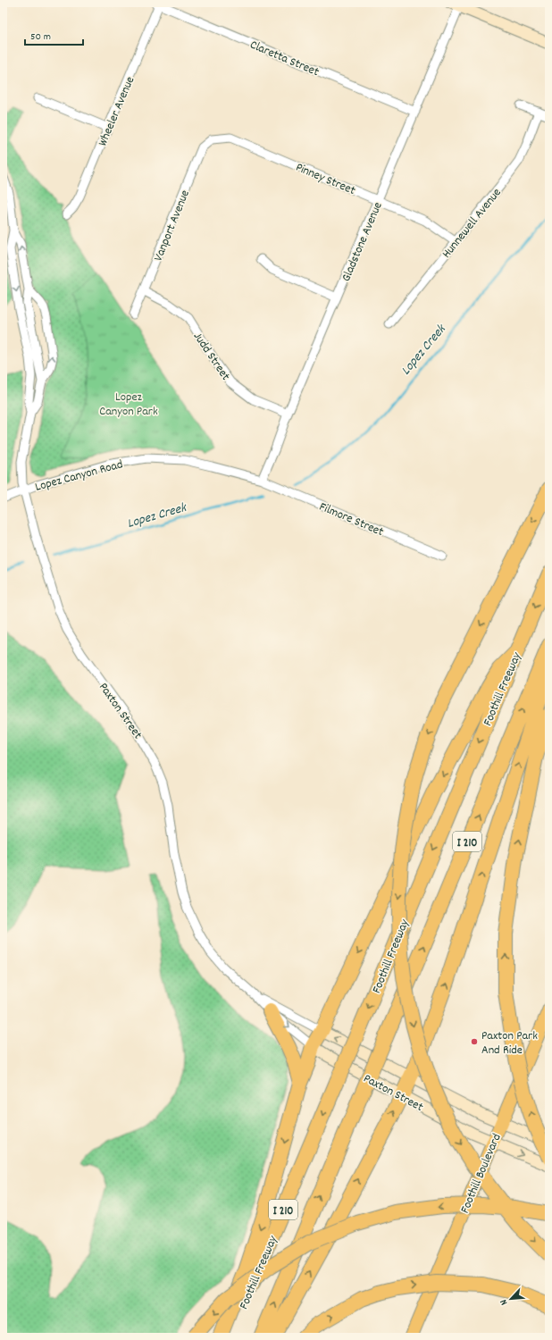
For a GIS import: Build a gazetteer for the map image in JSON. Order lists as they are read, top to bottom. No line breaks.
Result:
{"streets":{"highway":["Foothill Freeway","I 210"],"main road":["Foothill Boulevard"],"street":["Claretta Street","Wheeler Avenue","Pinney Street","Hunnewell Avenue","Vanport Avenue","Gladstone Avenue","Judd Street","Lopez Canyon Road","Filmore Street","Paxton Street"]},"crossings":[["Claretta Street","Wheeler Avenue"],["Claretta Street","Gladstone Avenue"],["Pinney Street","Hunnewell Avenue"],["Pinney Street","Vanport Avenue"],["Pinney Street","Gladstone Avenue"],["Vanport Avenue","Judd Street"],["Gladstone Avenue","Judd Street"],["Gladstone Avenue","Lopez Canyon Road"],["Gladstone Avenue","Filmore Street"],["Lopez Canyon Road","Filmore Street"],["Lopez Canyon Road","Paxton Street"],["Paxton Street","Foothill Boulevard"]],"water":["Lopez Creek"],"parks":["Lopez Canyon Park"],"places":["Paxton Park And Ride"],"scale_bar":"50 m","north":"bottom left"}
